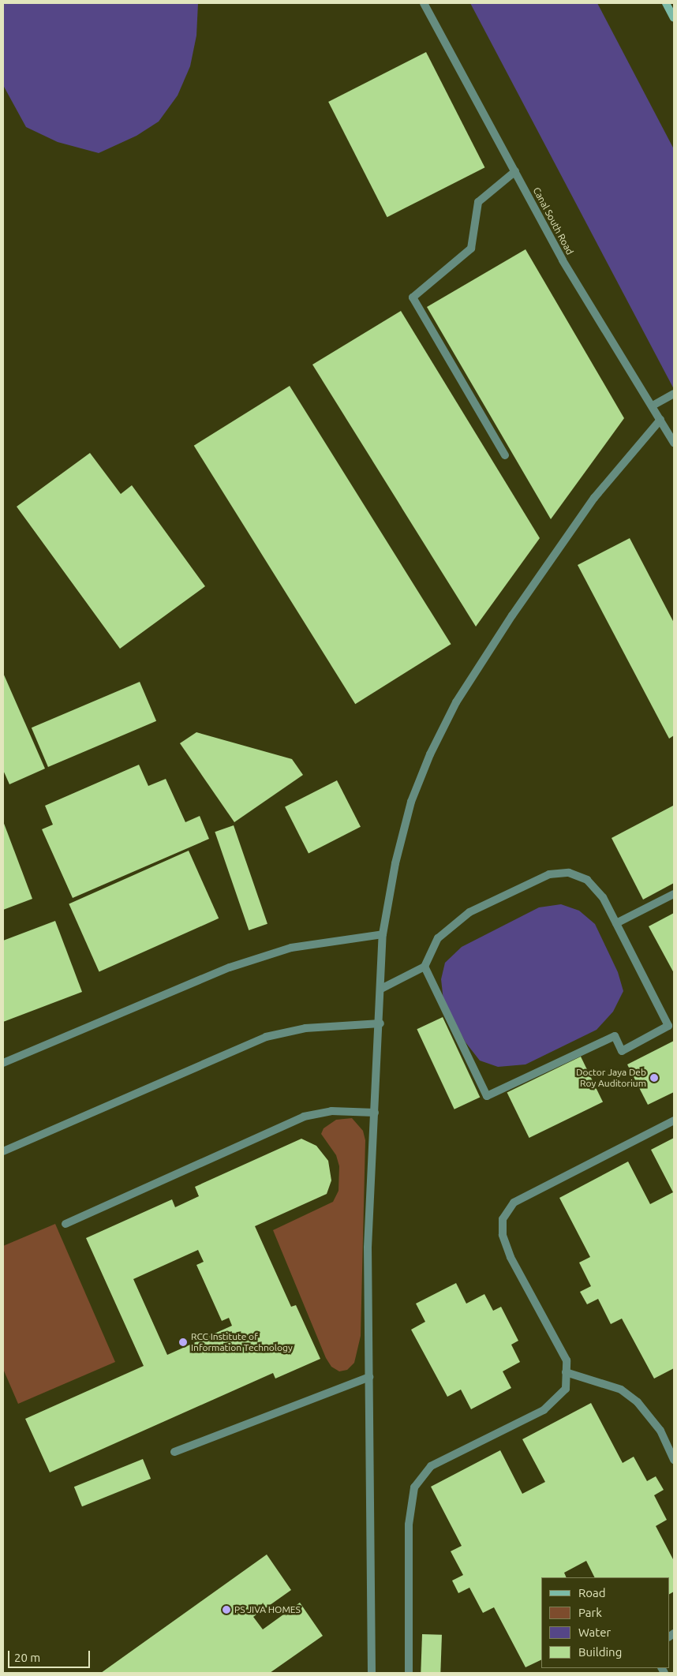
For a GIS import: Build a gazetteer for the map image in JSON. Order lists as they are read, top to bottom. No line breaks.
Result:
{"streets":{"street":["Canal South Road"]},"places":["Doctor Jaya Deb Roy Auditorium","RCC Institute of Information Technology","PS JIVA HOMES"],"legend":["Road","Park","Water","Building"],"scale_bar":"20 m"}
